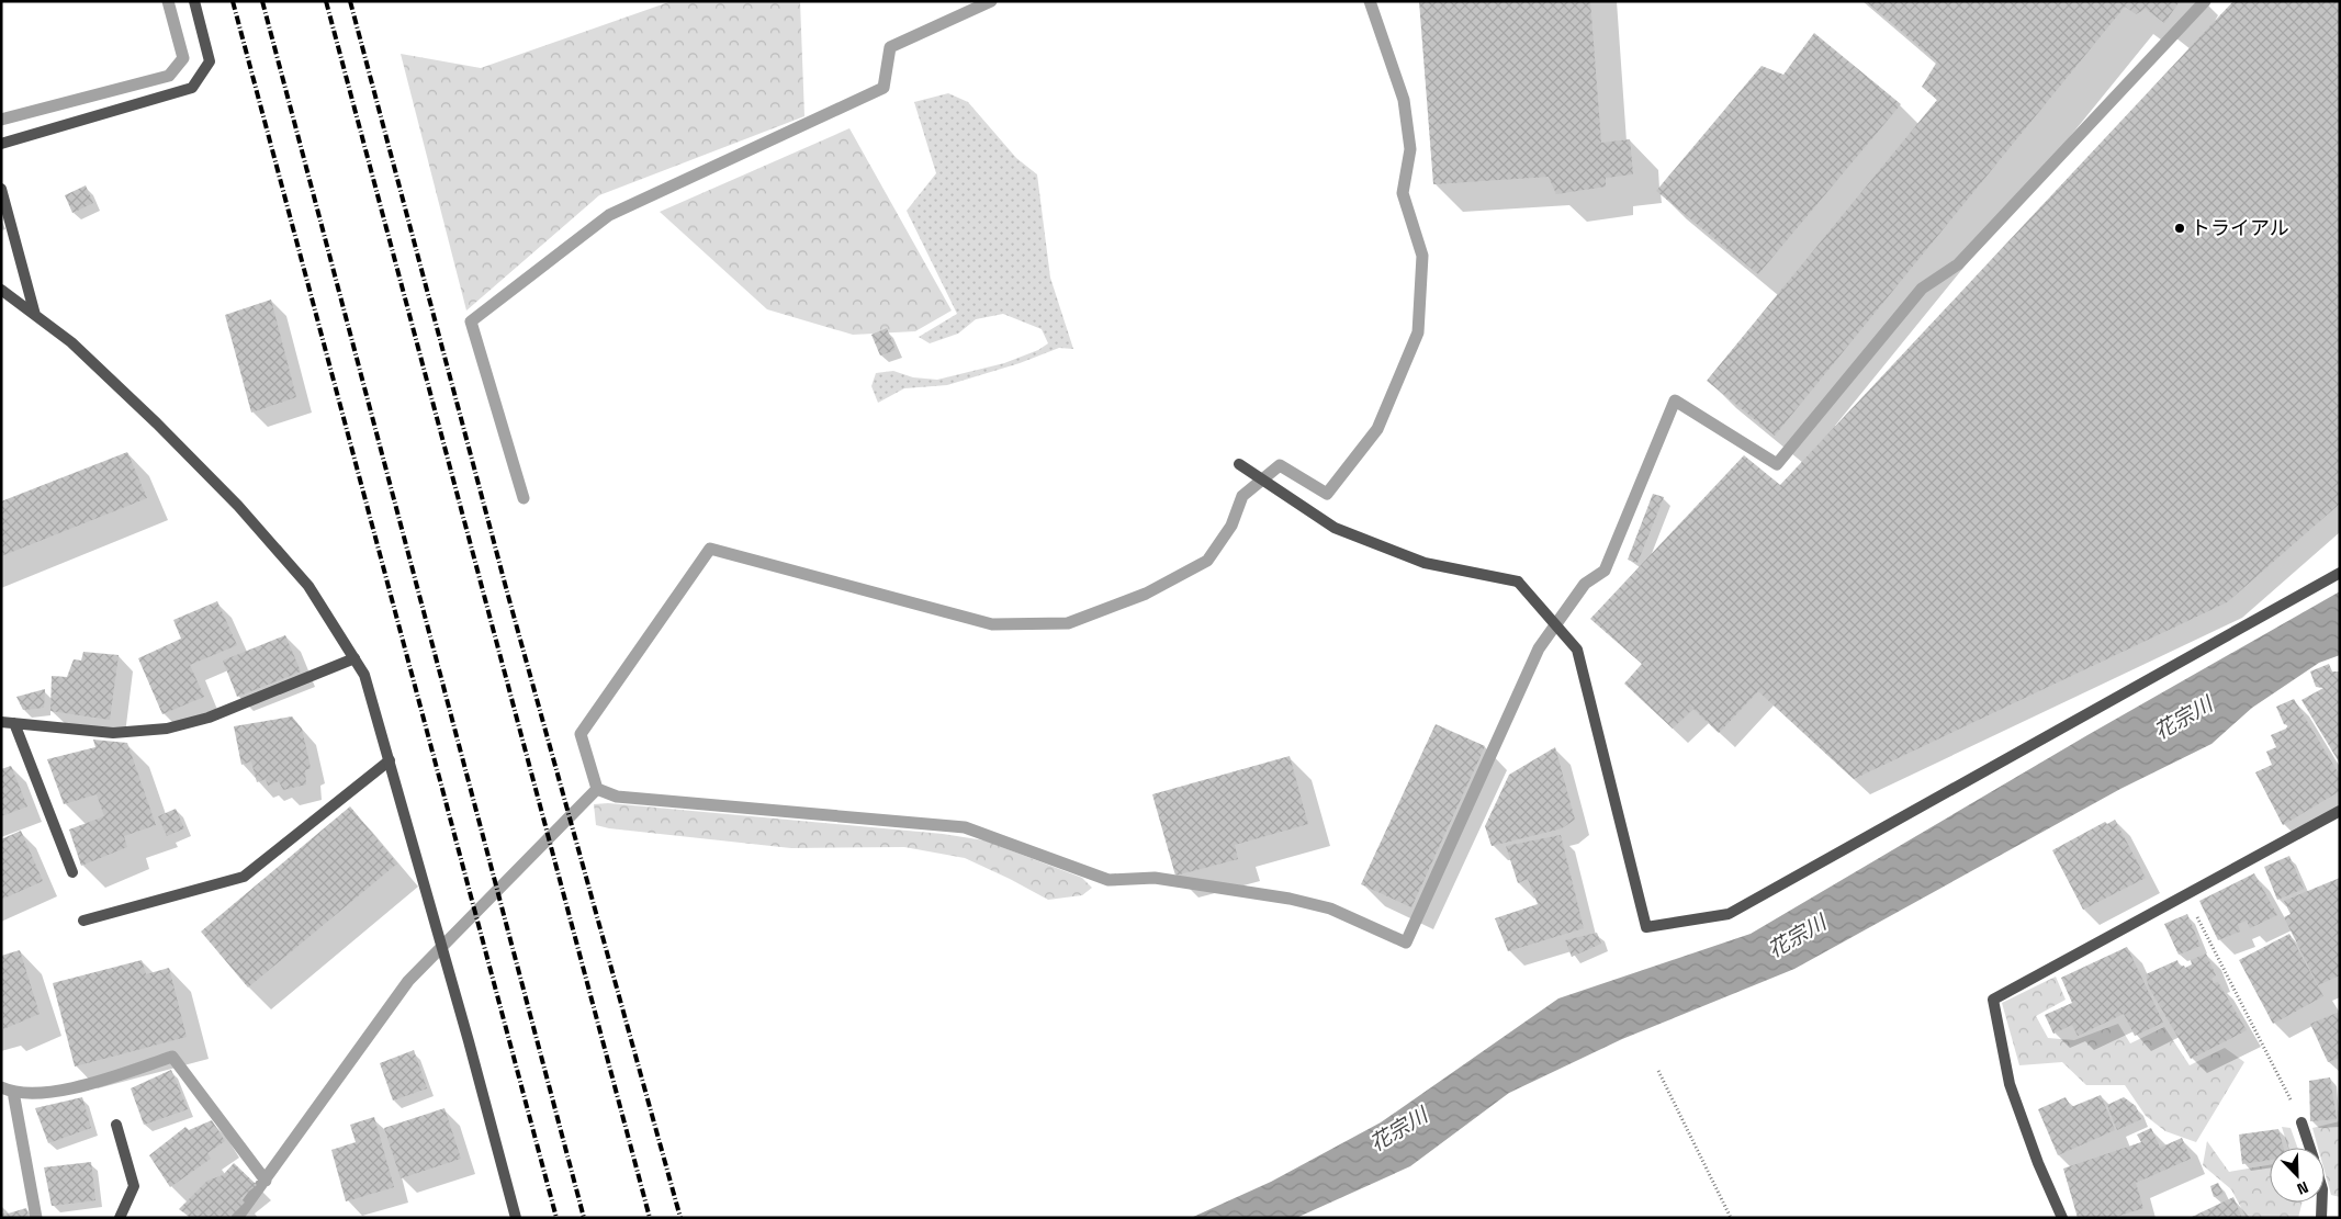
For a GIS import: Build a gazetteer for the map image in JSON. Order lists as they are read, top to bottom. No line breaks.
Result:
{"water":["花宗川"],"places":["トライアル"],"north":"bottom right"}
